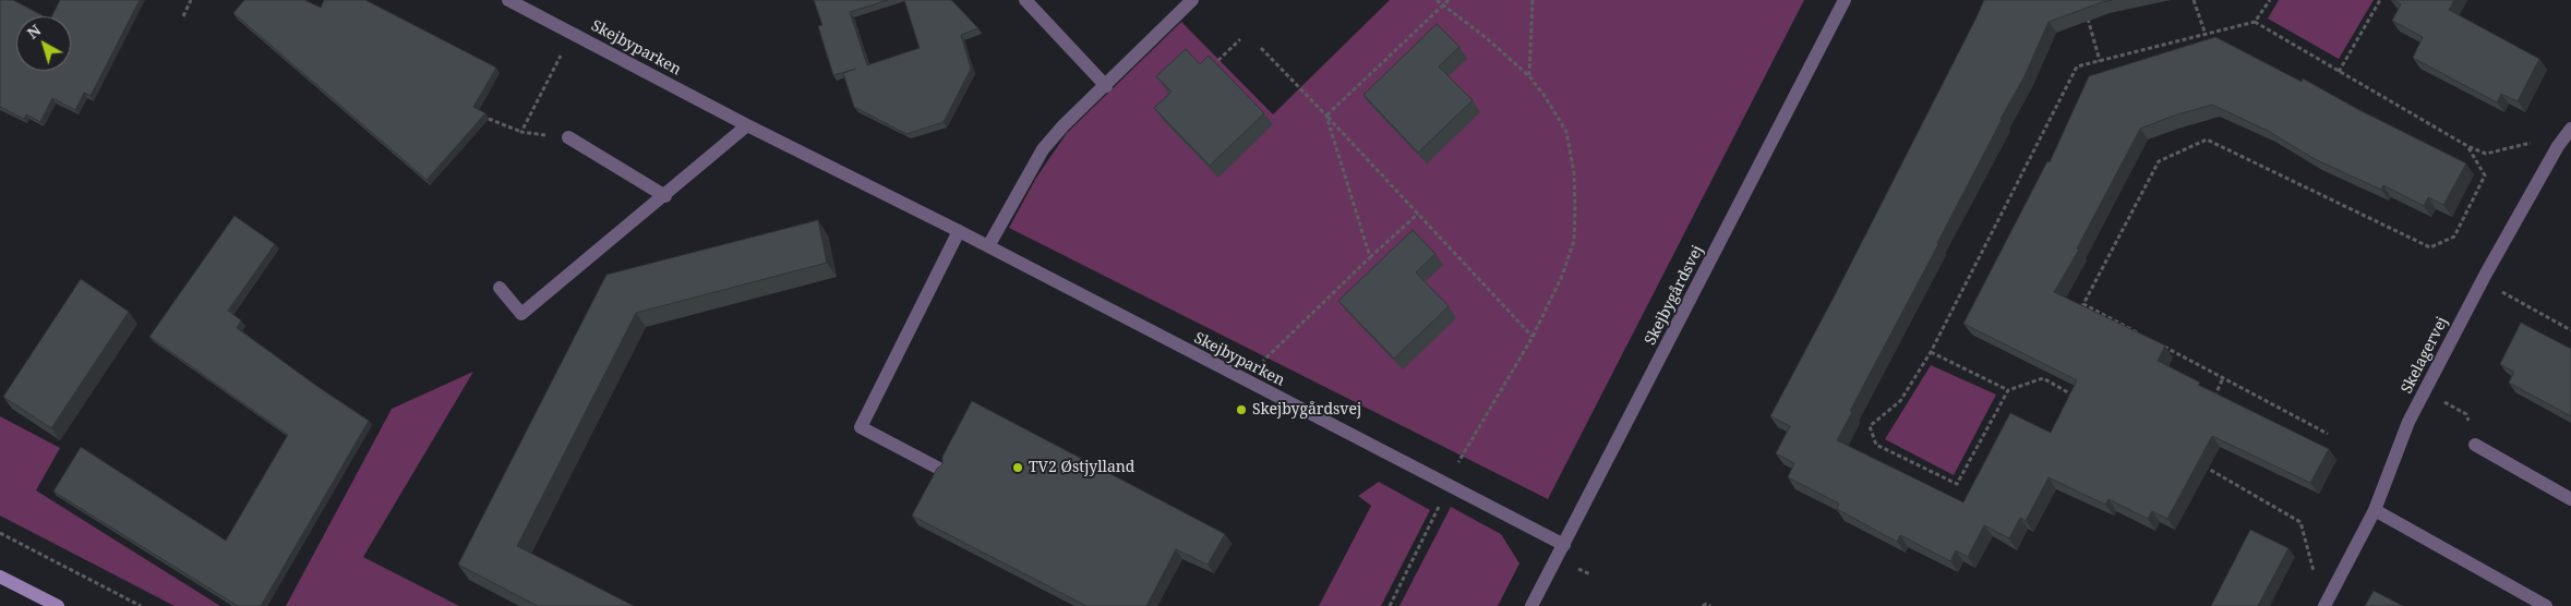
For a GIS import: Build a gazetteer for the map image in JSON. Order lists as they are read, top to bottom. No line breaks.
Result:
{"streets":{"street":["Skejbyparken","Skejbygårdsvej","Skelagervej"]},"crossings":[["Skejbyparken","Skejbygårdsvej"]],"places":["Skejbygårdsvej","TV2 Østjylland"],"north":"top left"}
